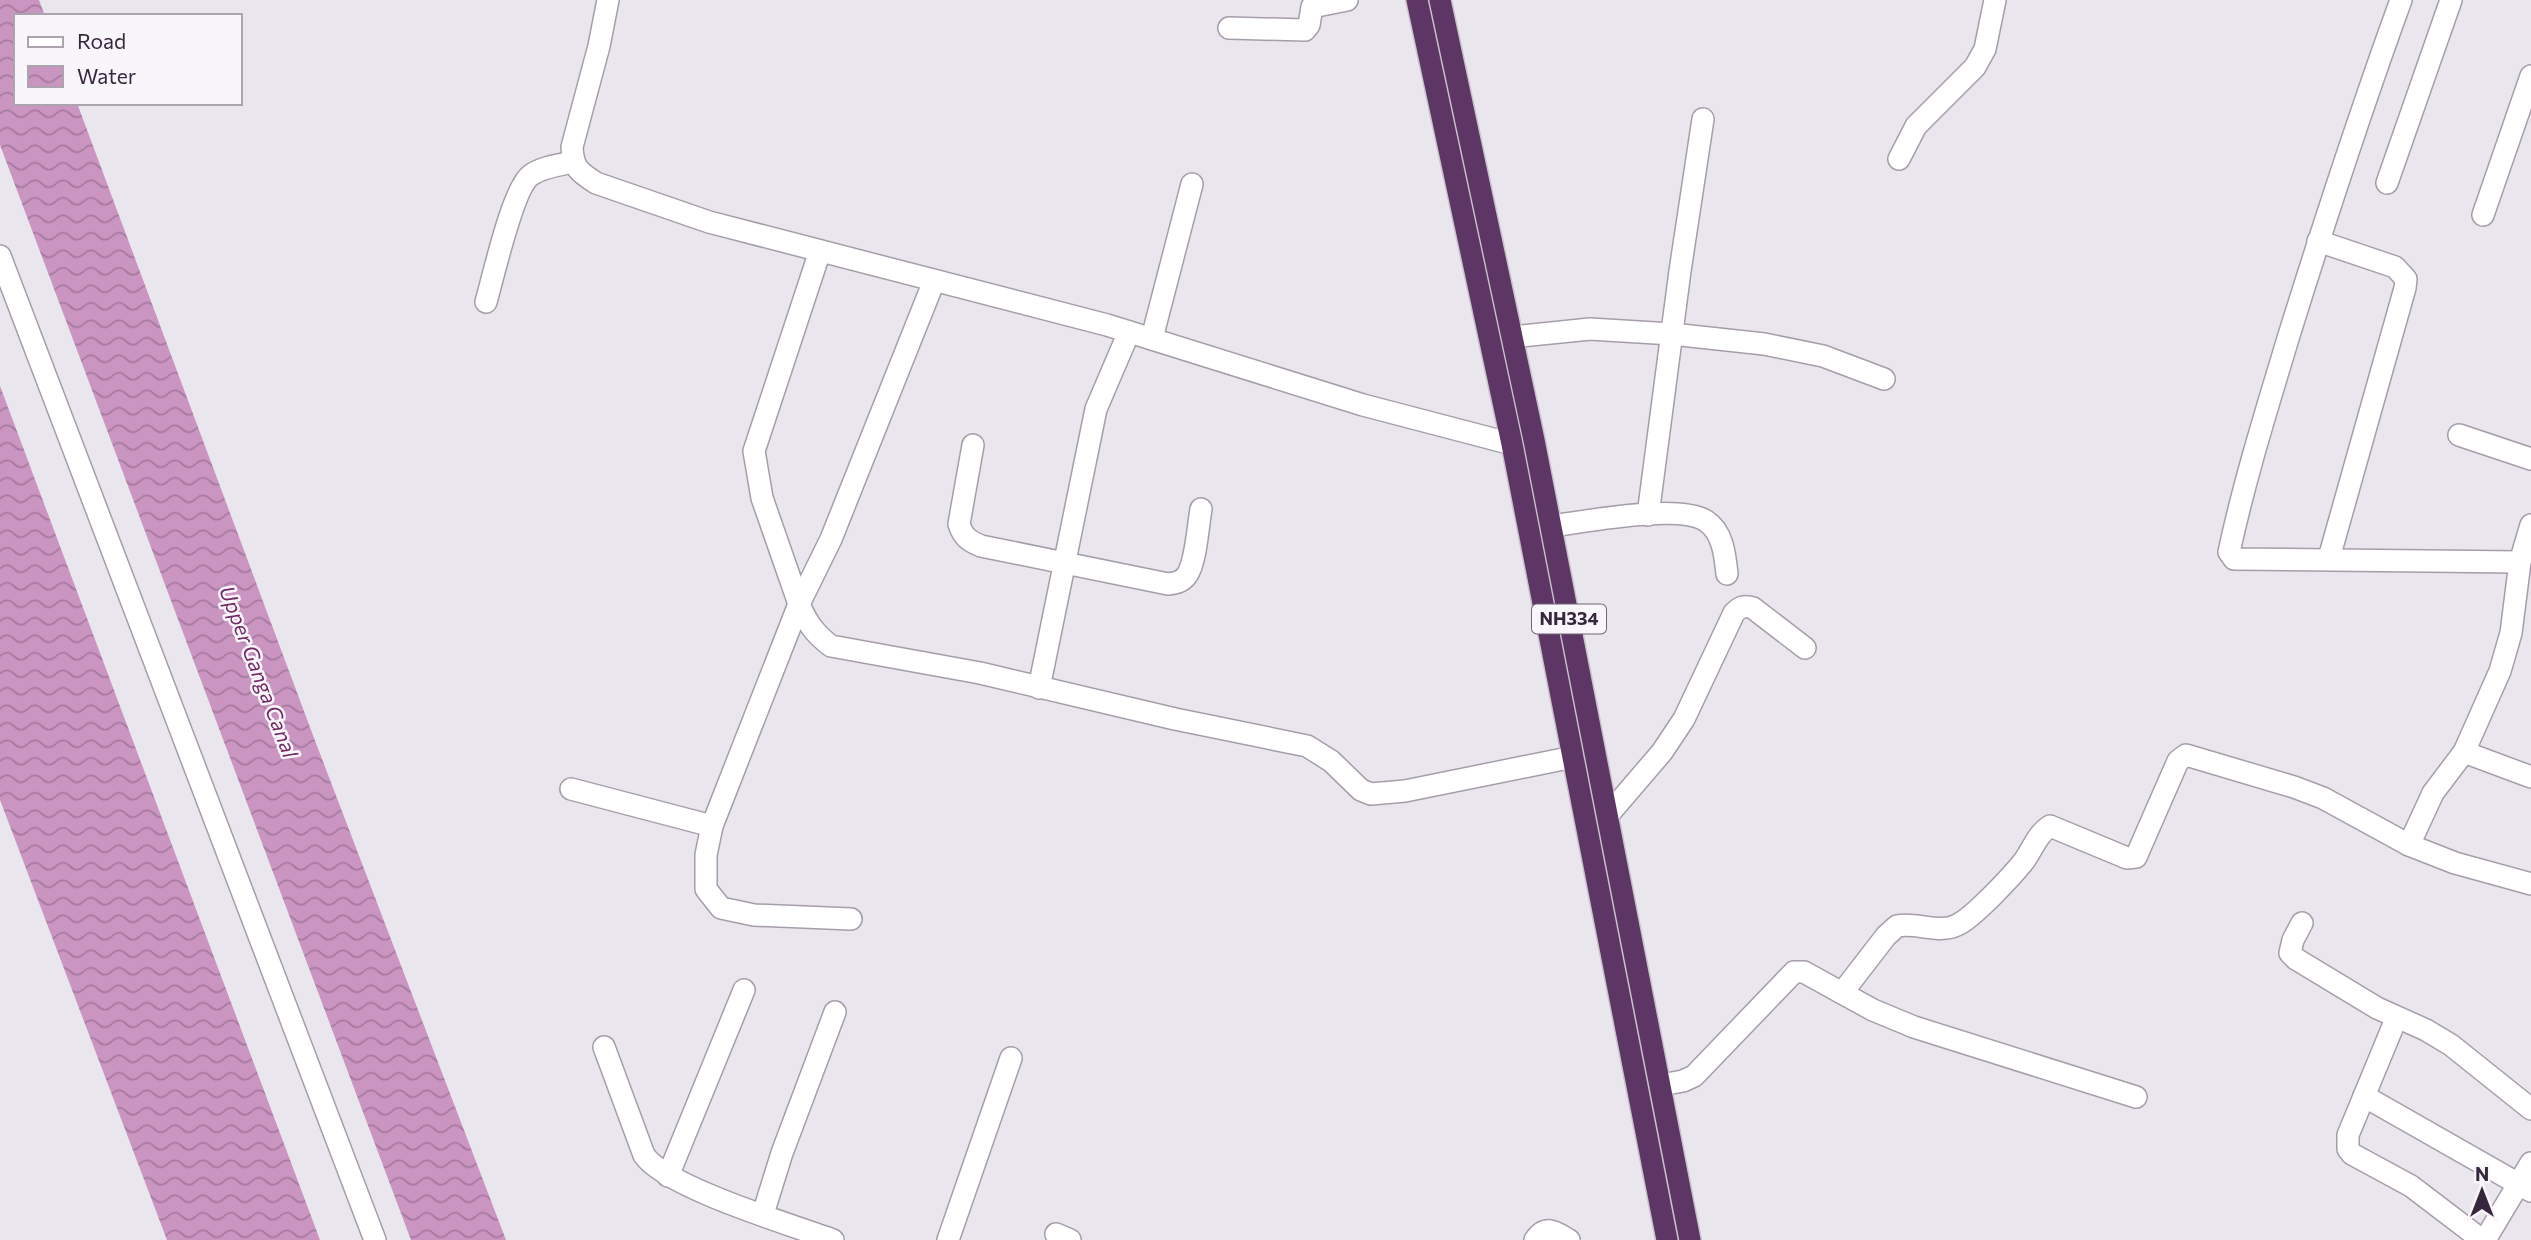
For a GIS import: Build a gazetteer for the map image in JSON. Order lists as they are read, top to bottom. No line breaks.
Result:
{"streets":{"highway":["NH334"]},"water":["Upper Ganga Canal"],"legend":["Road","Water"],"north":"top"}
